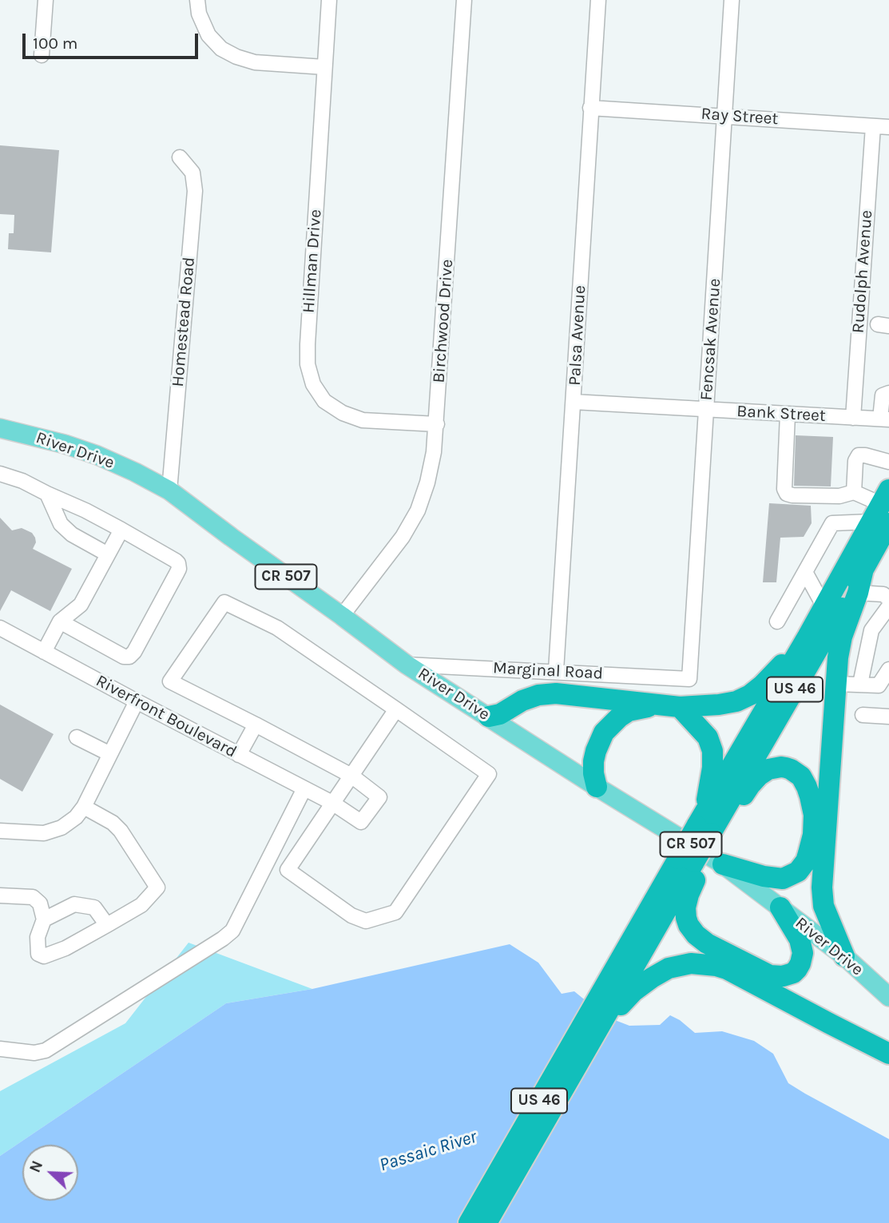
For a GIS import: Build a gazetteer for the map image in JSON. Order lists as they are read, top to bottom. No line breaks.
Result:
{"streets":{"highway":["US 46"],"main road":["River Drive","CR 507"],"street":["Ray Street","Hillman Drive","Rudolph Avenue","Birchwood Drive","Homestead Road","Palsa Avenue","Fencsak Avenue","Bank Street","Marginal Road","Riverfront Boulevard"]},"crossings":[["Ray Street","Rudolph Avenue"],["Ray Street","Palsa Avenue"],["Ray Street","Fencsak Avenue"],["Hillman Drive","Birchwood Drive"],["Rudolph Avenue","Bank Street"],["Birchwood Drive","River Drive"],["Homestead Road","River Drive"],["Palsa Avenue","Bank Street"],["Palsa Avenue","Marginal Road"],["Fencsak Avenue","Bank Street"],["Fencsak Avenue","Marginal Road"],["River Drive","Marginal Road"]],"water":["Passaic River"],"scale_bar":"100 m","north":"top left"}
